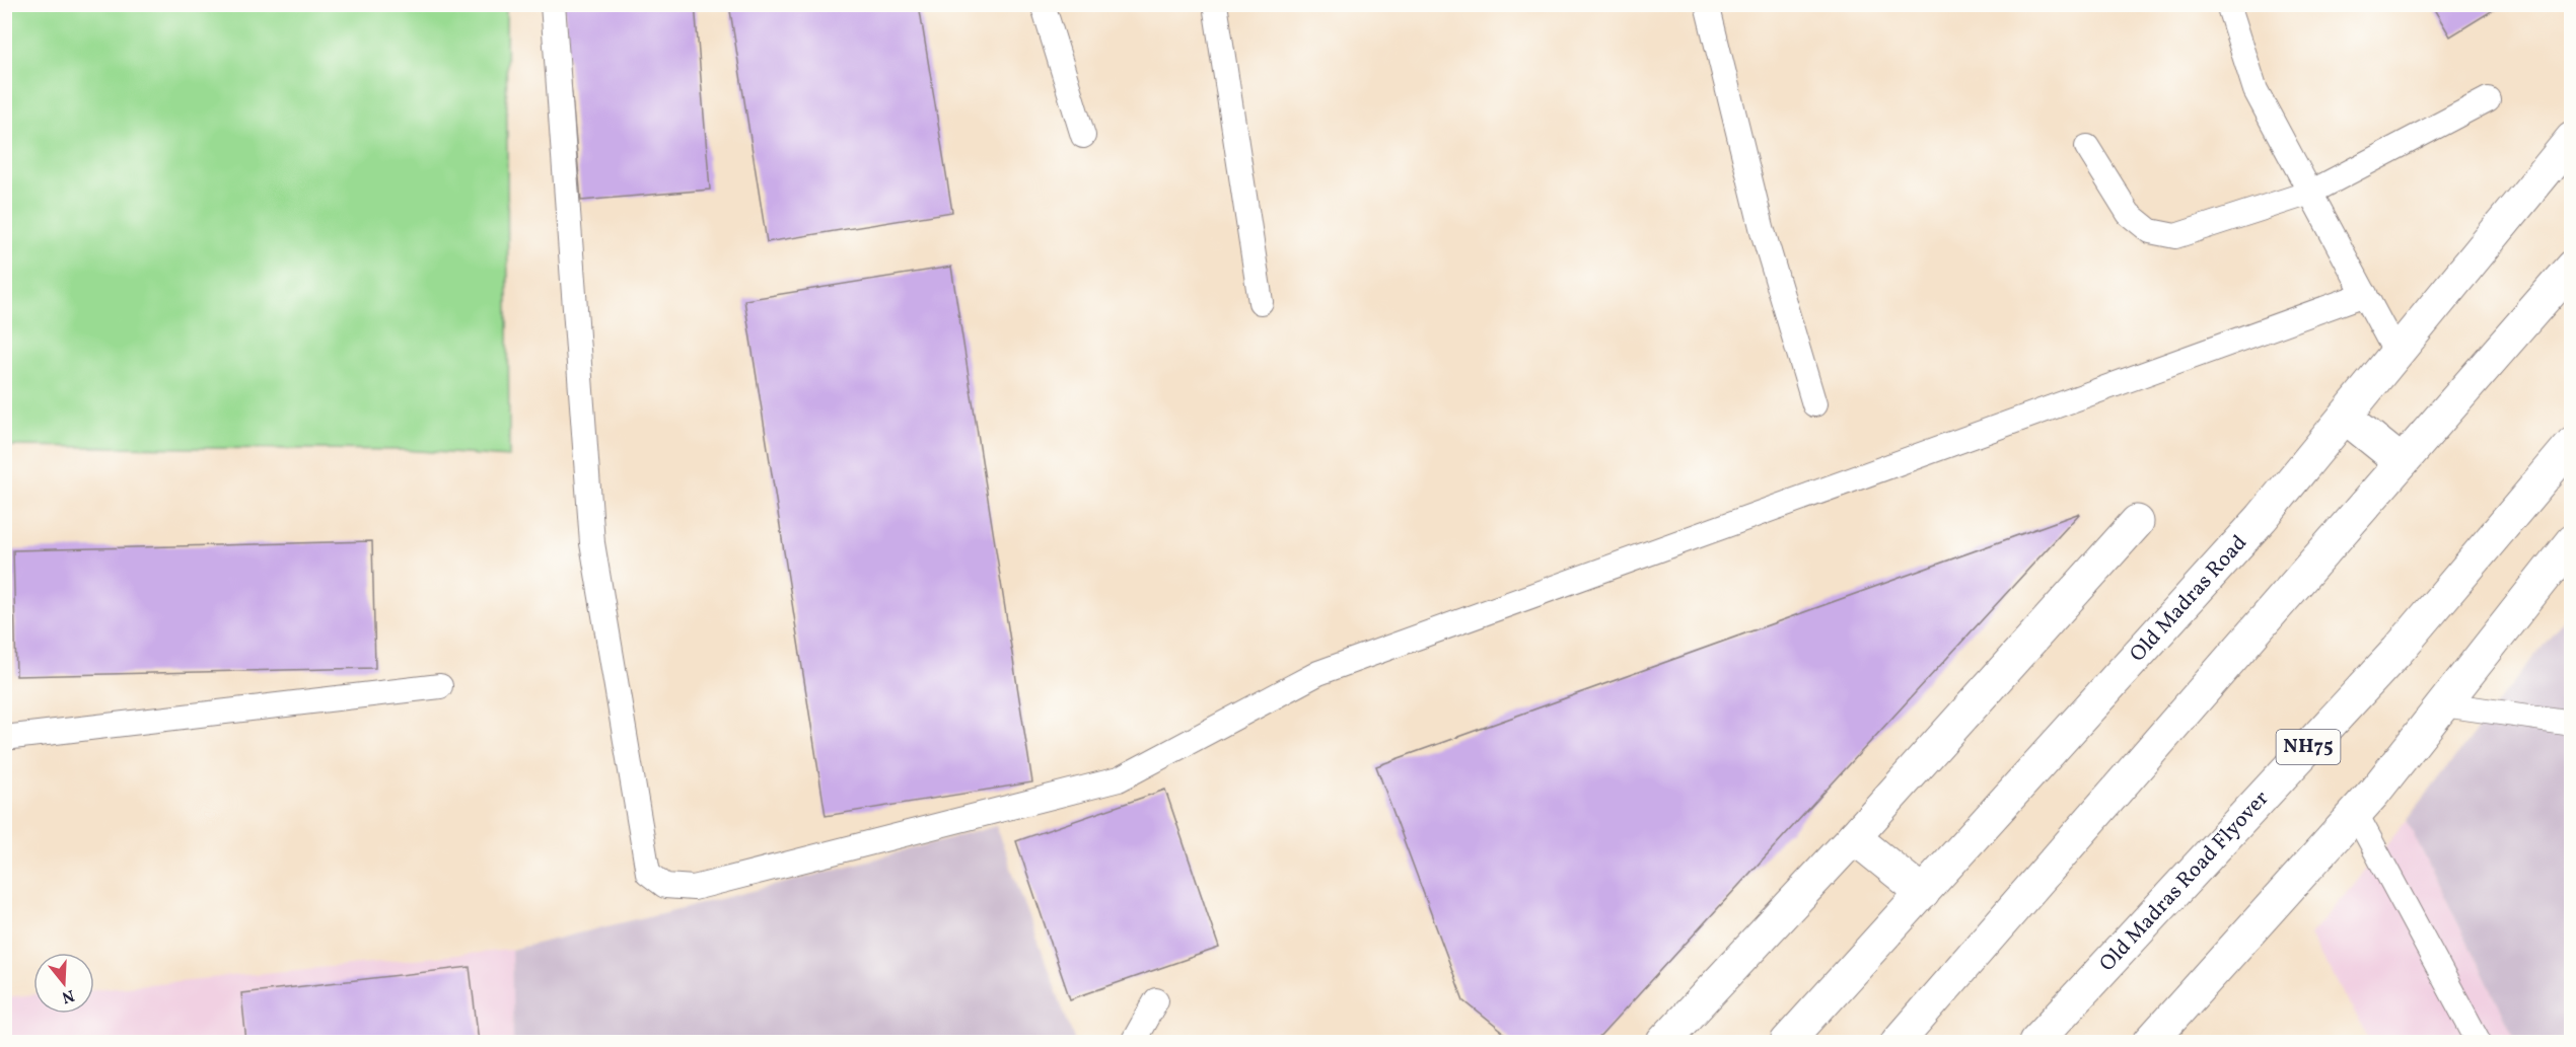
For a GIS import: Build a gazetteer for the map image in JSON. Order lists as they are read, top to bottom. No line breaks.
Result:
{"streets":{"main road":["Old Madras Road","NH75","Old Madras Road Flyover"]},"north":"bottom"}
